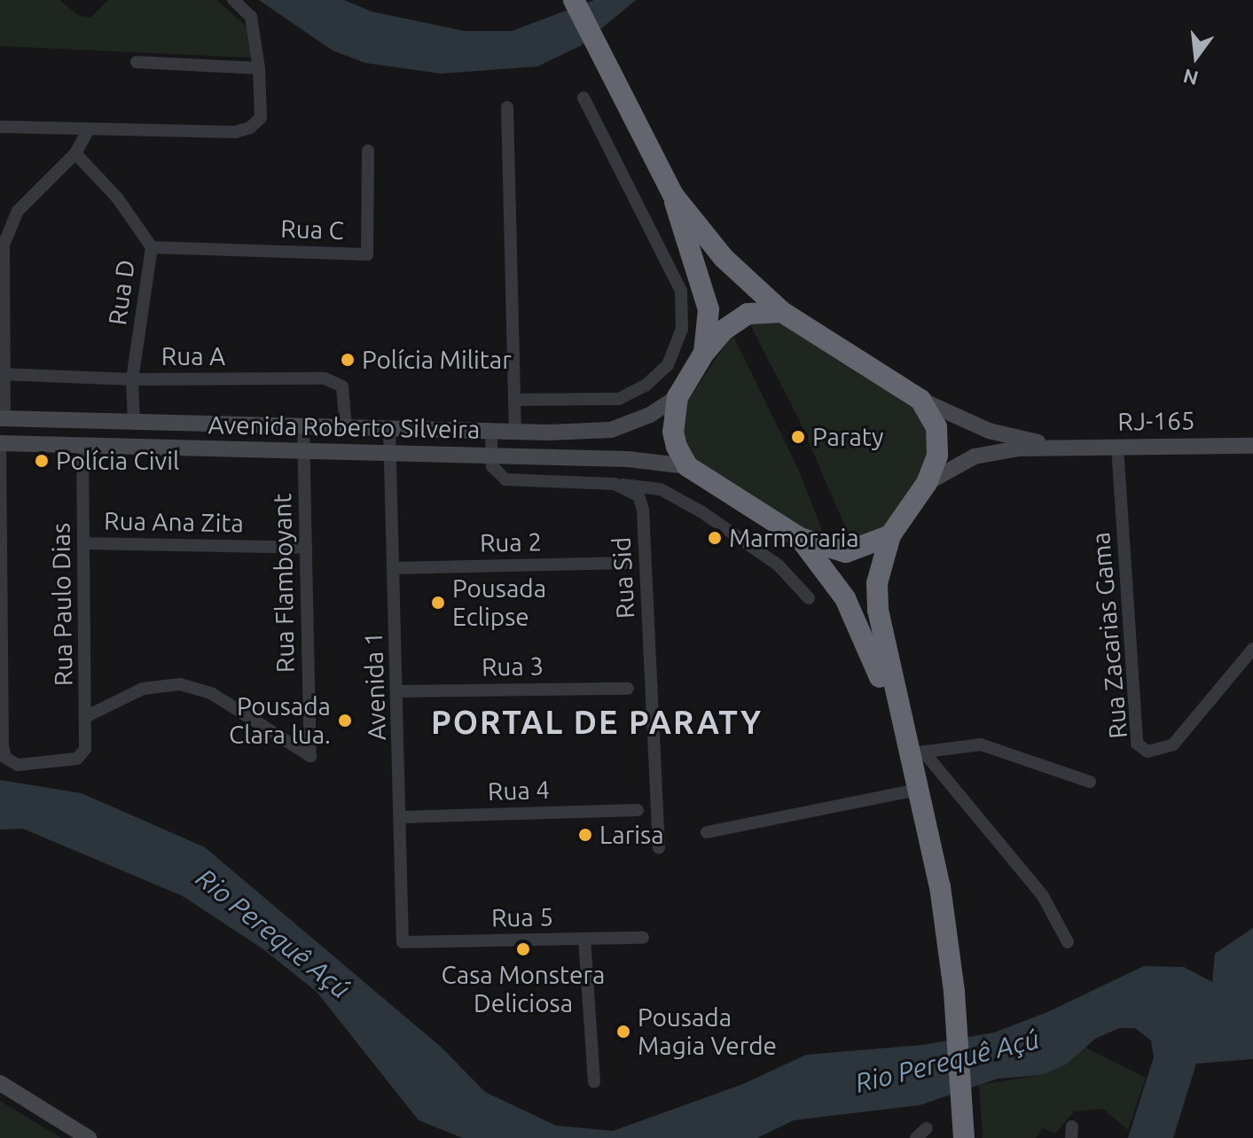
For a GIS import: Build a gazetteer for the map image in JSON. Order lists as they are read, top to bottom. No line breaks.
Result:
{"streets":{"street":["Rua C","Rua D","Rua A","RJ-165","Avenida Roberto Silveira","Rua Ana Zita","Rua 2","Rua Sid","Rua Flamboyant","Rua Paulo Dias","Rua Zacarias Gama","Rua 3","Avenida 1","Rua 4","Rua 5"]},"crossings":[["Rua C","Rua D"],["Rua D","Rua A"],["Rua D","Avenida Roberto Silveira"],["Rua A","Avenida Roberto Silveira"],["RJ-165","Avenida Roberto Silveira"],["RJ-165","Rua Zacarias Gama"],["Avenida Roberto Silveira","Rua Flamboyant"],["Avenida Roberto Silveira","Rua Paulo Dias"],["Avenida Roberto Silveira","Avenida 1"],["Rua Ana Zita","Rua Flamboyant"],["Rua Ana Zita","Rua Paulo Dias"],["Rua 2","Avenida 1"],["Rua Flamboyant","Rua Paulo Dias"],["Rua 3","Avenida 1"],["Avenida 1","Rua 4"],["Avenida 1","Rua 5"]],"districts":["PORTAL DE PARATY"],"water":["Rio Perequê Açú"],"places":["Polícia Militar","Paraty","Polícia Civil","Marmoraria","Pousada Eclipse","Pousada Clara lua.","Larisa","Casa Monstera Deliciosa","Pousada Magia Verde"],"north":"bottom"}
